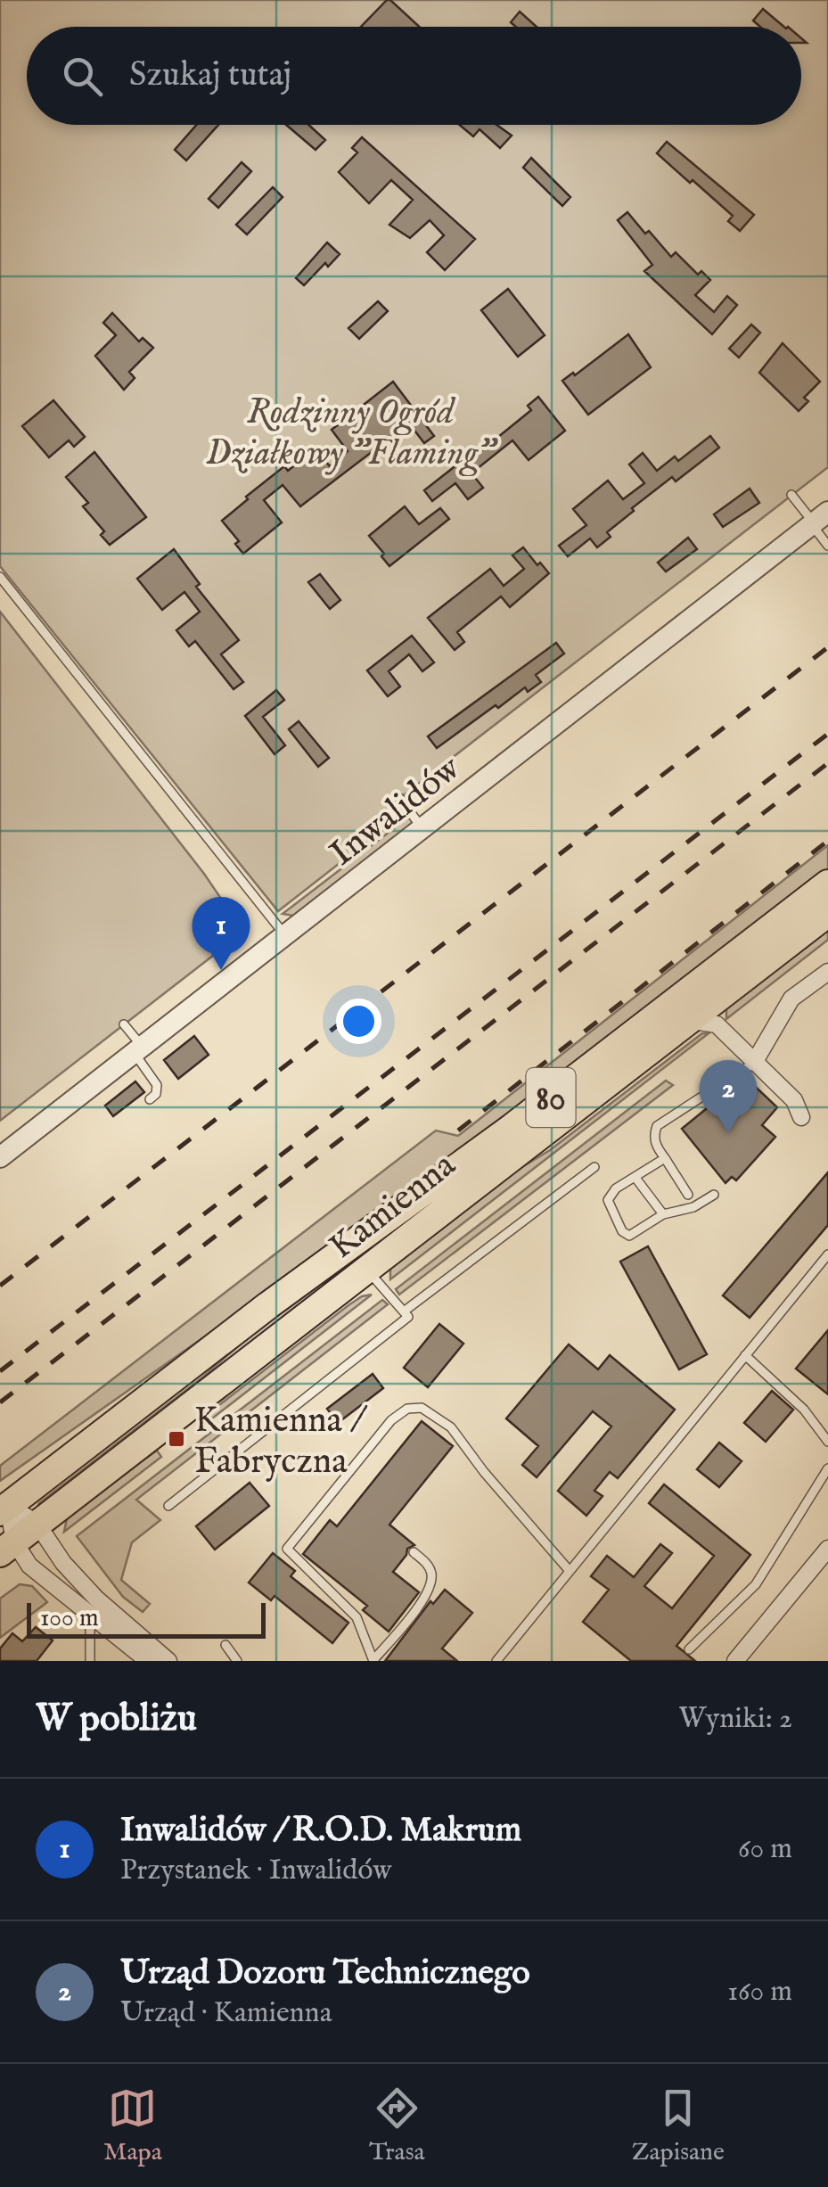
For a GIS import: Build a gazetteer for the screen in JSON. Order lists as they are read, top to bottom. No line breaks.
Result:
{"streets":{"main road":["80","Kamienna"],"street":["Inwalidów"]},"parks":["Rodzinny Ogród Działkowy \"Flaming\""],"places":{"transit":["Kamienna / Fabryczna"]},"scale_bar":"100 m","page":{"search":"Szukaj tutaj","pins":["1","2"],"scale":"100 m","heading":["W pobliżu","Wyniki: 2"],"list":[{"mark":"1","name":"Inwalidów / R.O.D. Makrum","note":"Przystanek · Inwalidów","value":"60 m"},{"mark":"2","name":"Urząd Dozoru Technicznego","note":"Urząd · Kamienna","value":"160 m"}],"nav":["Mapa","Trasa","Zapisane"]}}
